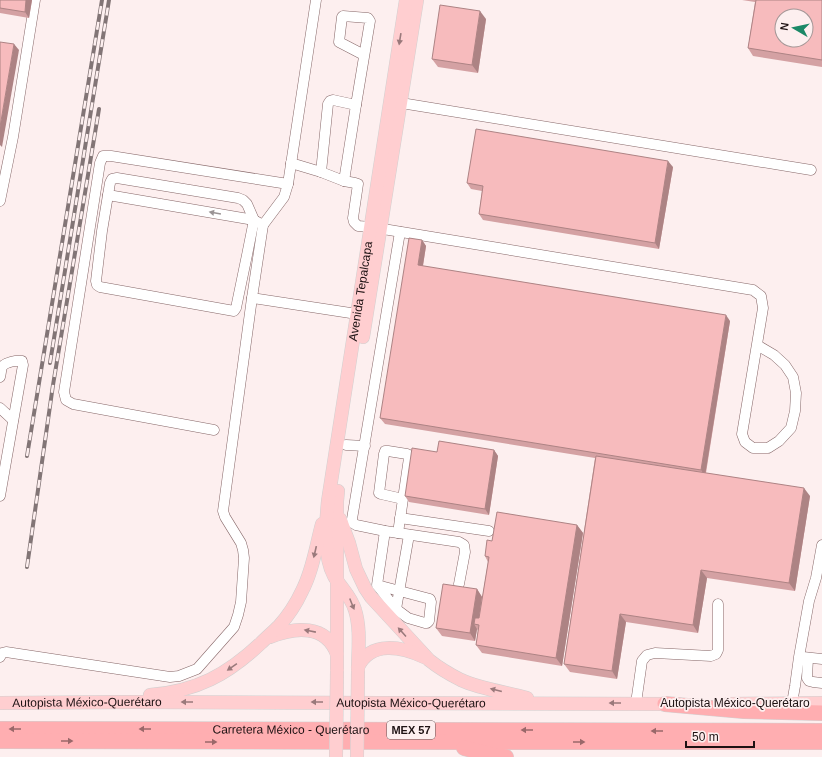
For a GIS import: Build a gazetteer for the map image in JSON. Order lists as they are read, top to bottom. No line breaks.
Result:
{"streets":{"highway":["Carretera México - Querétaro","MEX 57"],"main road":["Avenida Tepalcapa","Autopista México-Querétaro"]},"scale_bar":"50 m","north":"left"}
